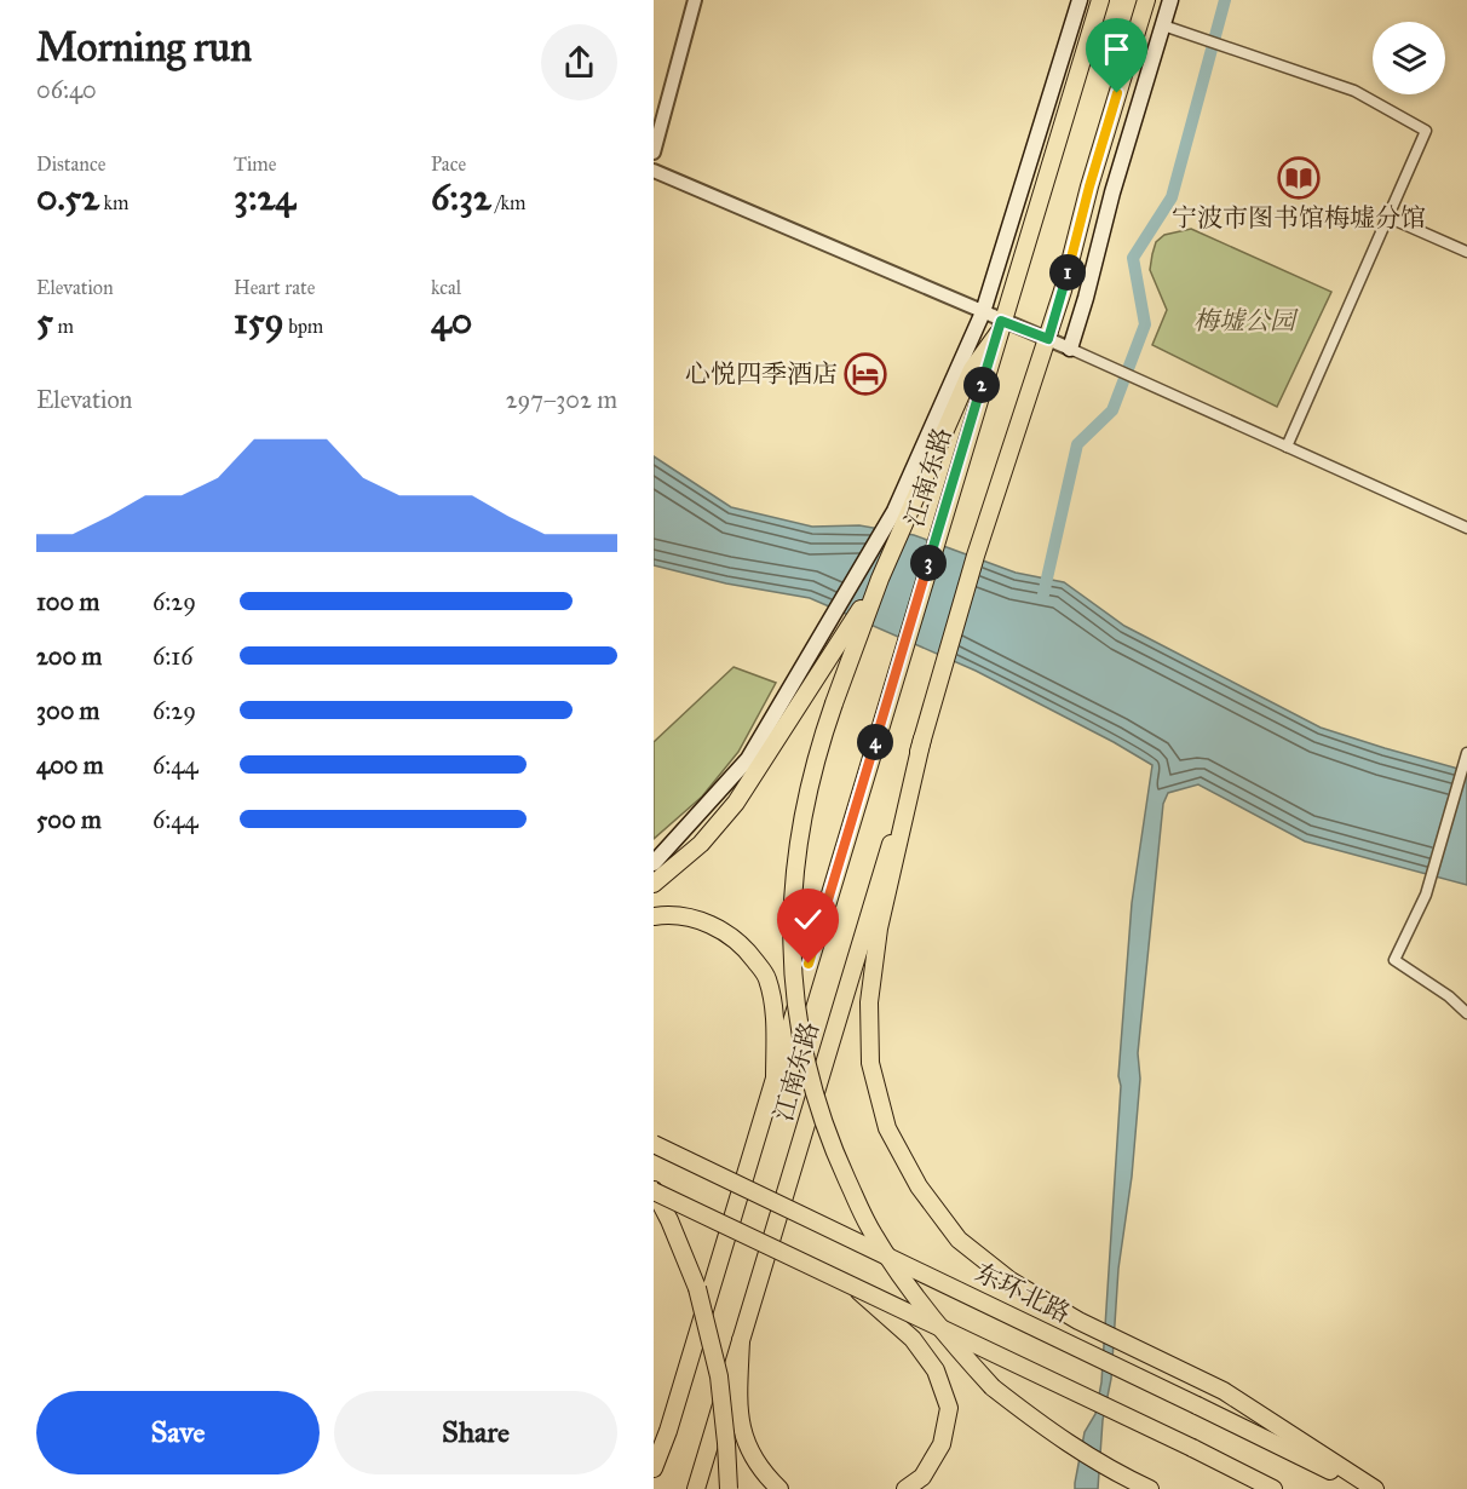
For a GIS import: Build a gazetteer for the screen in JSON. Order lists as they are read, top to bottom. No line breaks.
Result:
{"streets":{"main road":["江南东路","东环北路"]},"parks":["梅墟公园"],"places":{"library":["宁波市图书馆梅墟分馆"],"hotel":["心悦四季酒店"]},"page":{"heading":["Morning run","06:40"],"stats":[["Distance","0.52 km"],["Time","3:24"],["Pace","6:32 /km"],["Elevation","5 m"],["Heart rate","159 bpm"],["kcal","40"]],"pins":["1","2","3","4"],"chart":["Elevation","297–302 m"],"list":[{"name":"100 m","note":"6:29"},{"name":"200 m","note":"6:16"},{"name":"300 m","note":"6:29"},{"name":"400 m","note":"6:44"},{"name":"500 m","note":"6:44"}],"buttons":["Save","Share"]}}
